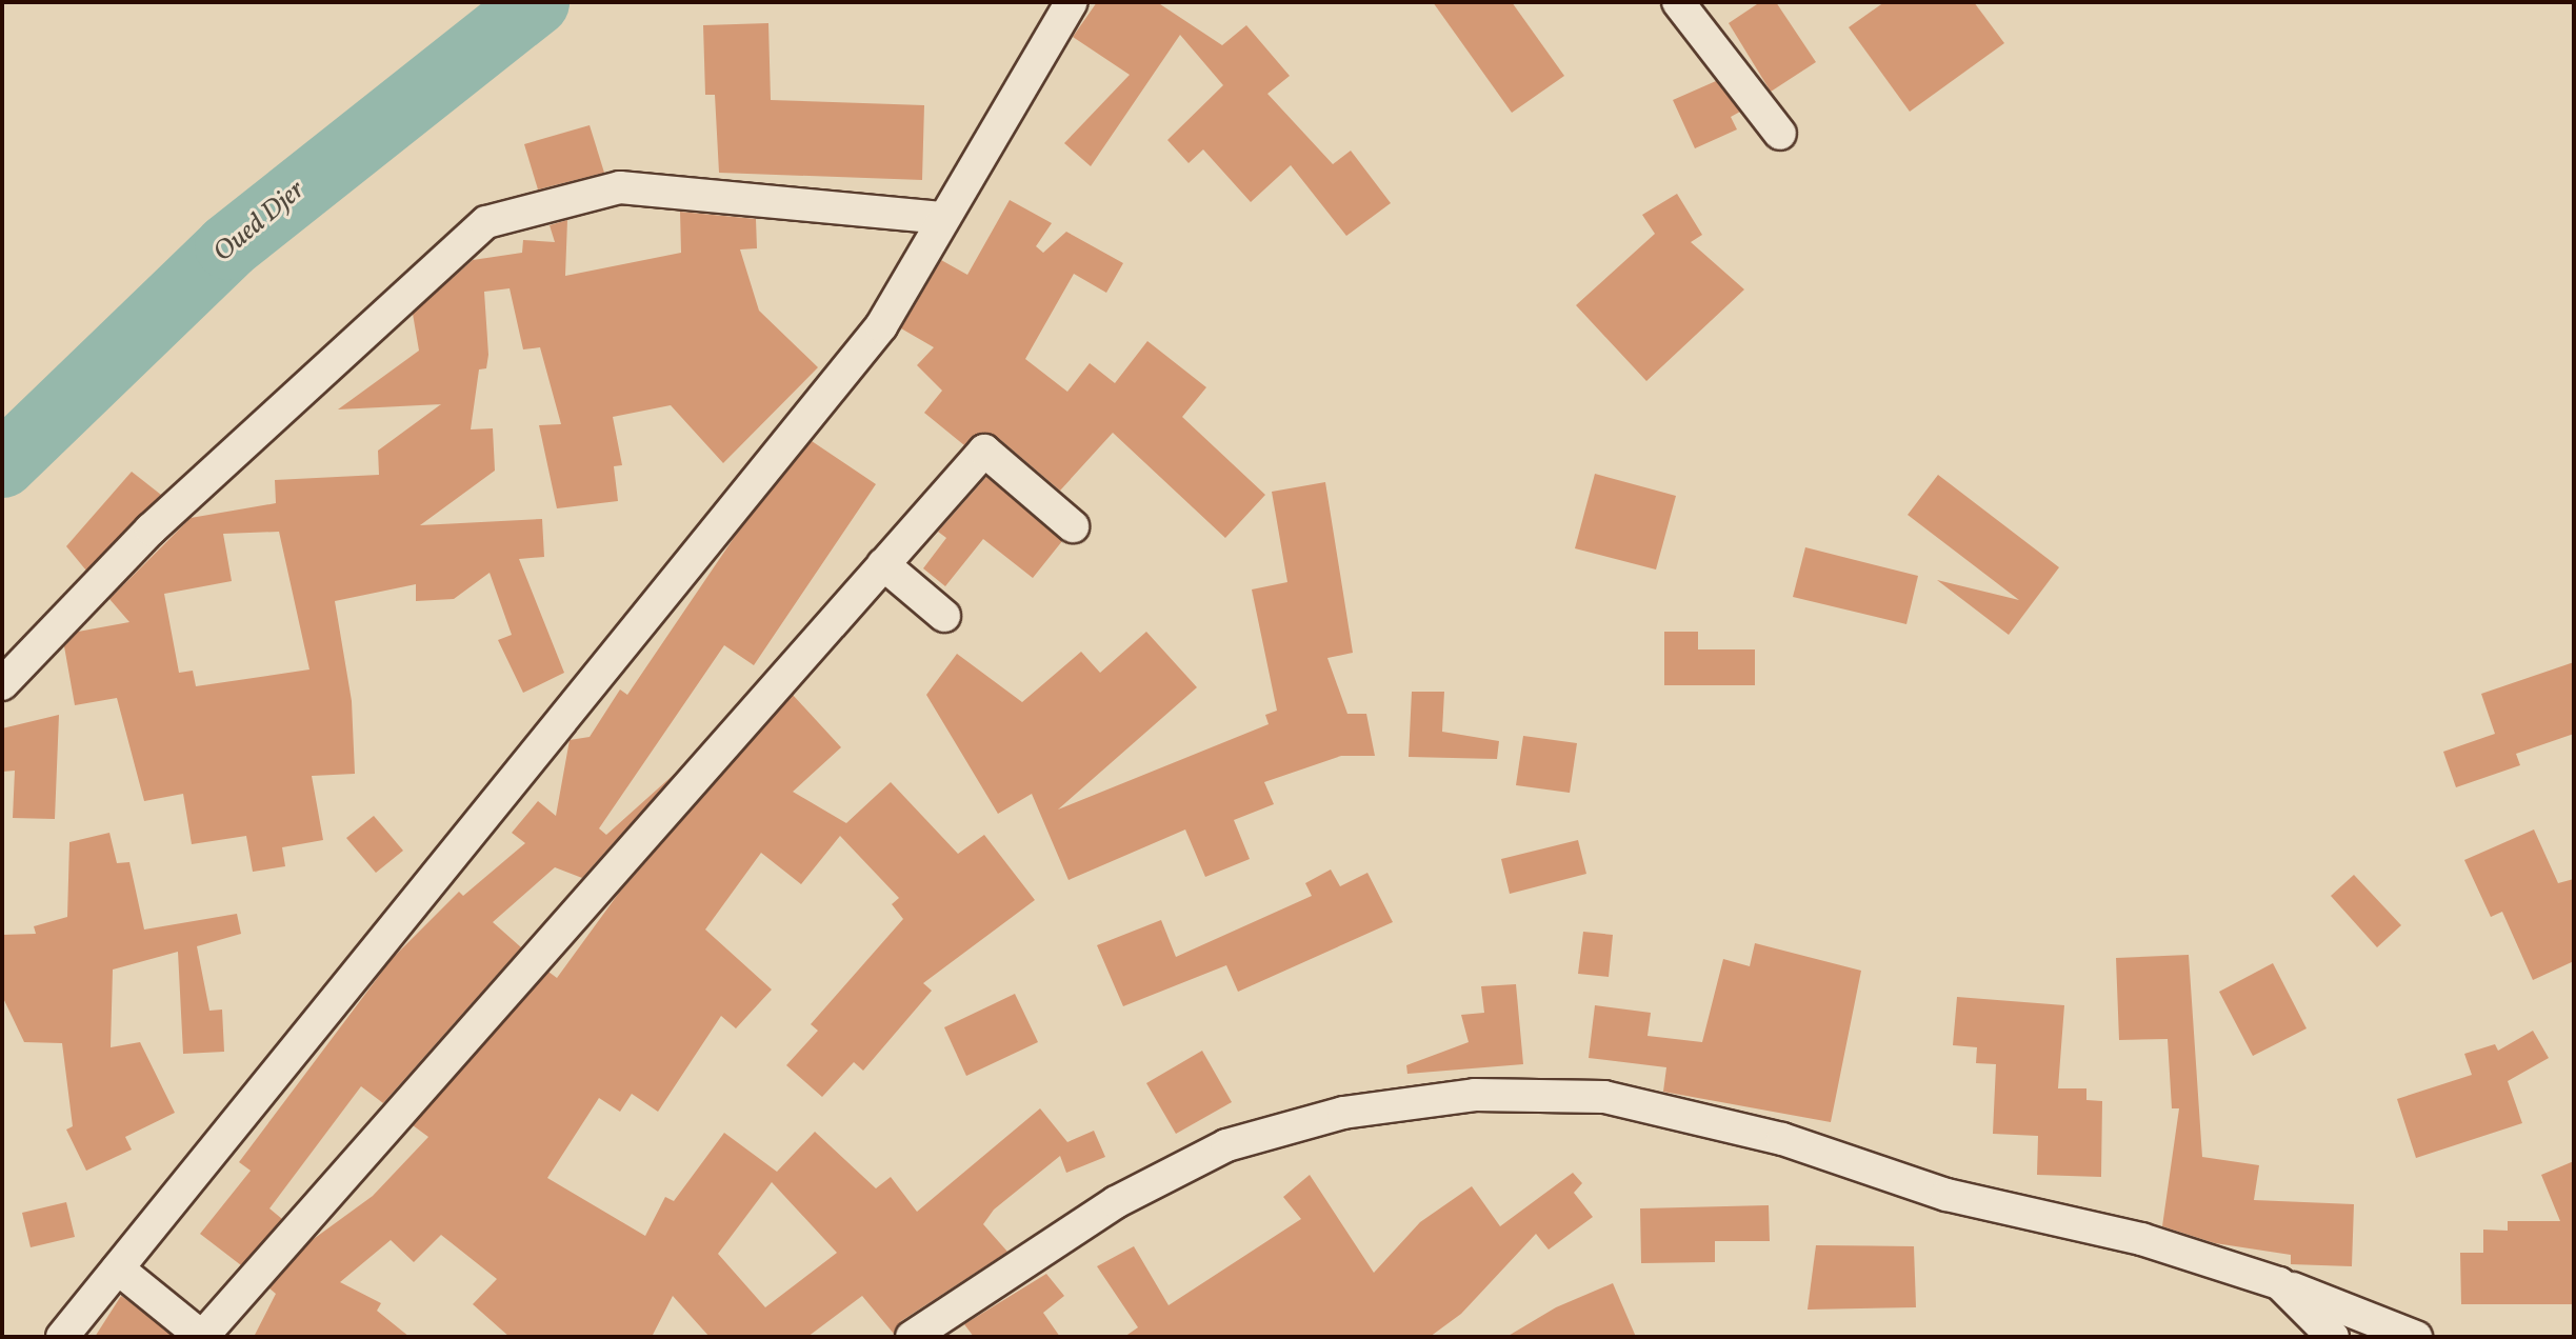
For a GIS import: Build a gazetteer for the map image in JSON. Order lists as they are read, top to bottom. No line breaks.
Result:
{"water":["Oued Djer"]}
